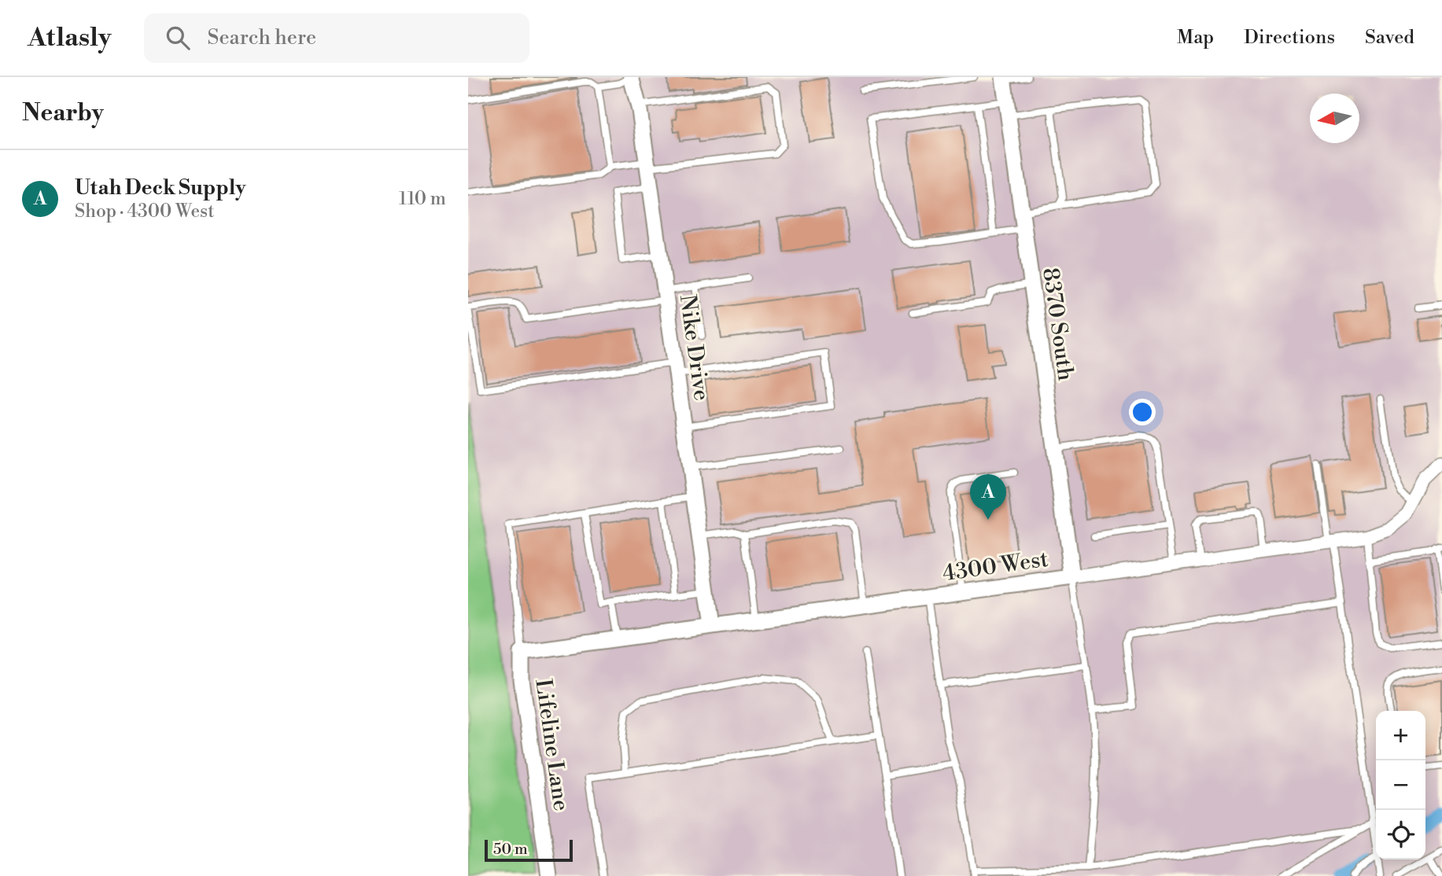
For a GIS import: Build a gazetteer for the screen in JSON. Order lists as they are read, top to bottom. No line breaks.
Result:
{"streets":{"street":["8370 South","Nike Drive","4300 West","Lifeline Lane"]},"crossings":[["8370 South","4300 West"],["Nike Drive","4300 West"],["4300 West","Lifeline Lane"]],"scale_bar":"50 m","north":"left","page":{"header":"Atlasly","search":"Search here","nav":["Map","Directions","Saved"],"heading":"Nearby","list":[{"mark":"A","name":"Utah Deck Supply","note":"Shop · 4300 West","value":"110 m"}],"pins":"A","map_buttons":["+","−"],"scale":"50 m"}}
